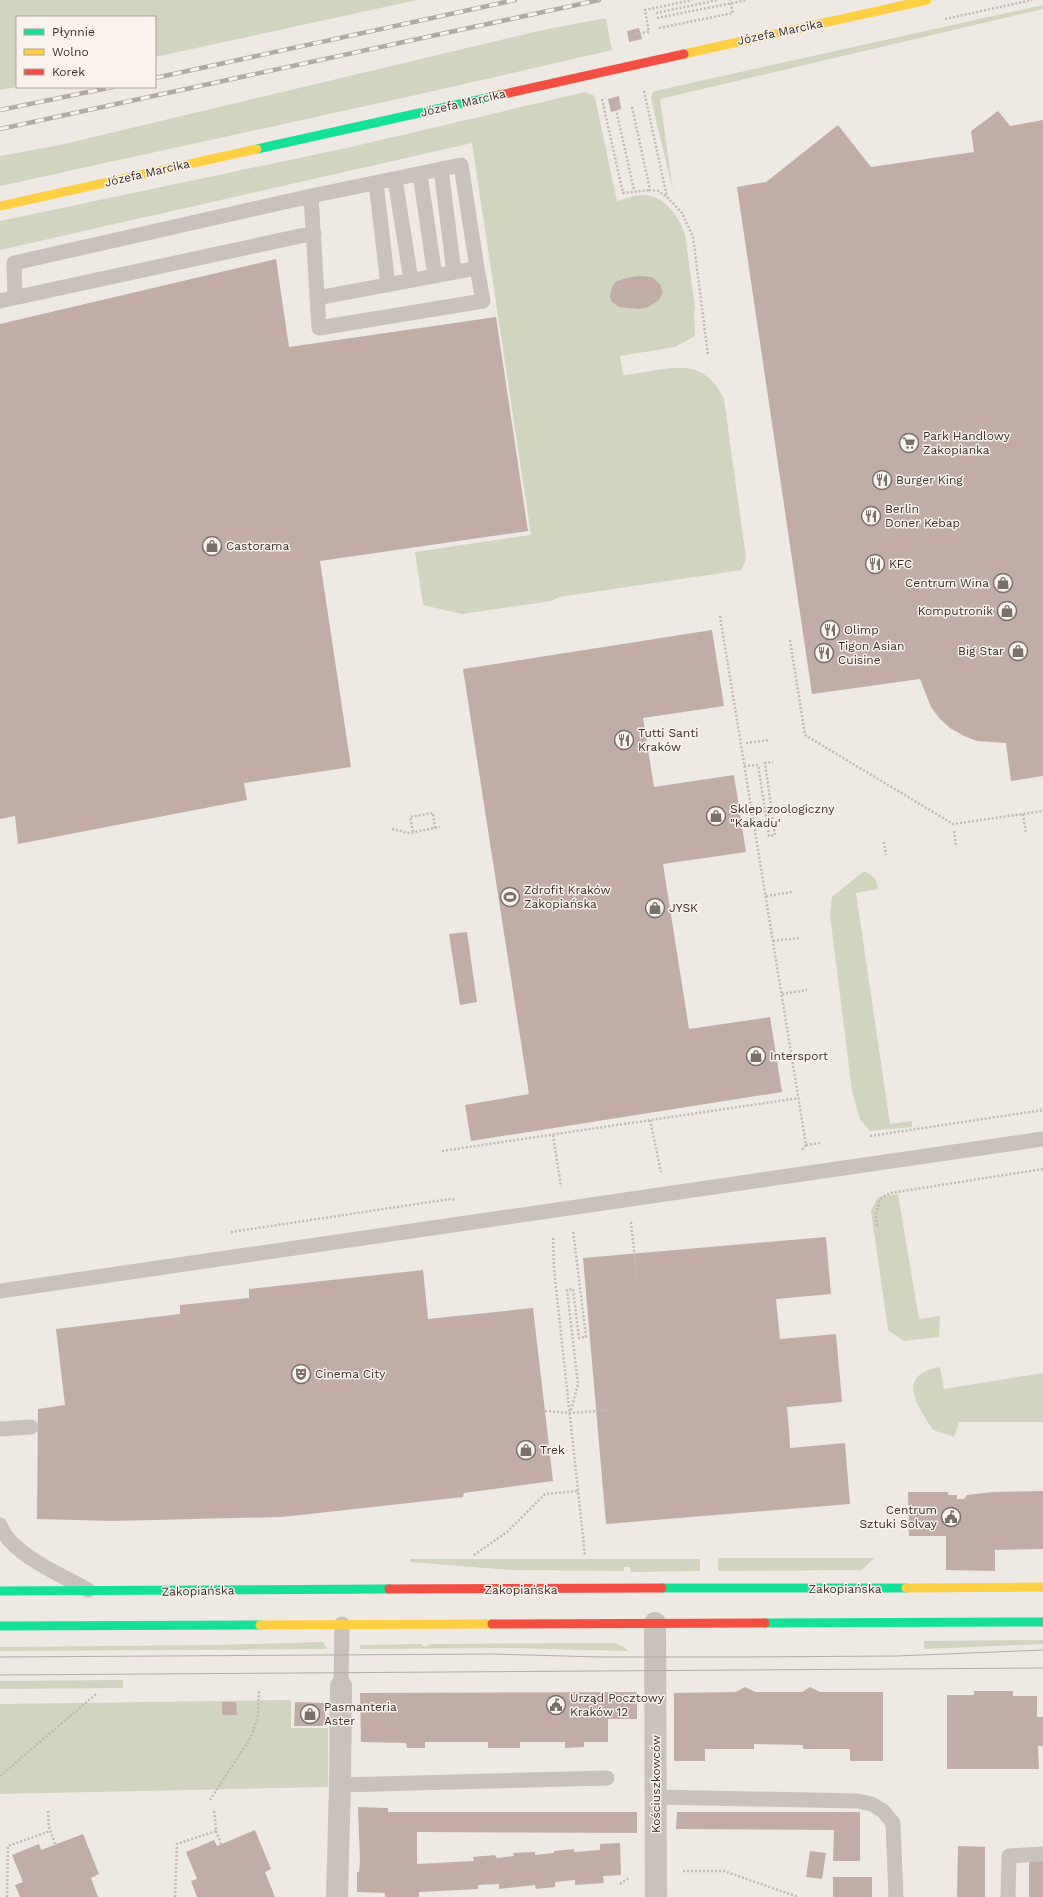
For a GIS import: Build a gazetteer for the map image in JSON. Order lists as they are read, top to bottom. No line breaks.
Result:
{"streets":{"main road":["Józefa Marcika","Zakopiańska"],"street":["Kościuszkowców"]},"places":{"supermarket":["Park Handlowy Zakopianka"],"restaurant":["Burger King","Berlin Doner Kebap","KFC","Olimp","Tigon Asian Cuisine","Tutti Santi Kraków"],"shop":["Castorama","Centrum Wina","Komputronik","Big Star","Sklep zoologiczny \"Kakadu'","JYSK","Intersport","Trek","Pasmanteria Aster"],"sports":["Zdrofit Kraków Zakopiańska"],"theatre":["Cinema City"],"public building":["Centrum Sztuki Solvay","Urząd Pocztowy Kraków 12"]},"legend":["Płynnie","Wolno","Korek"]}
